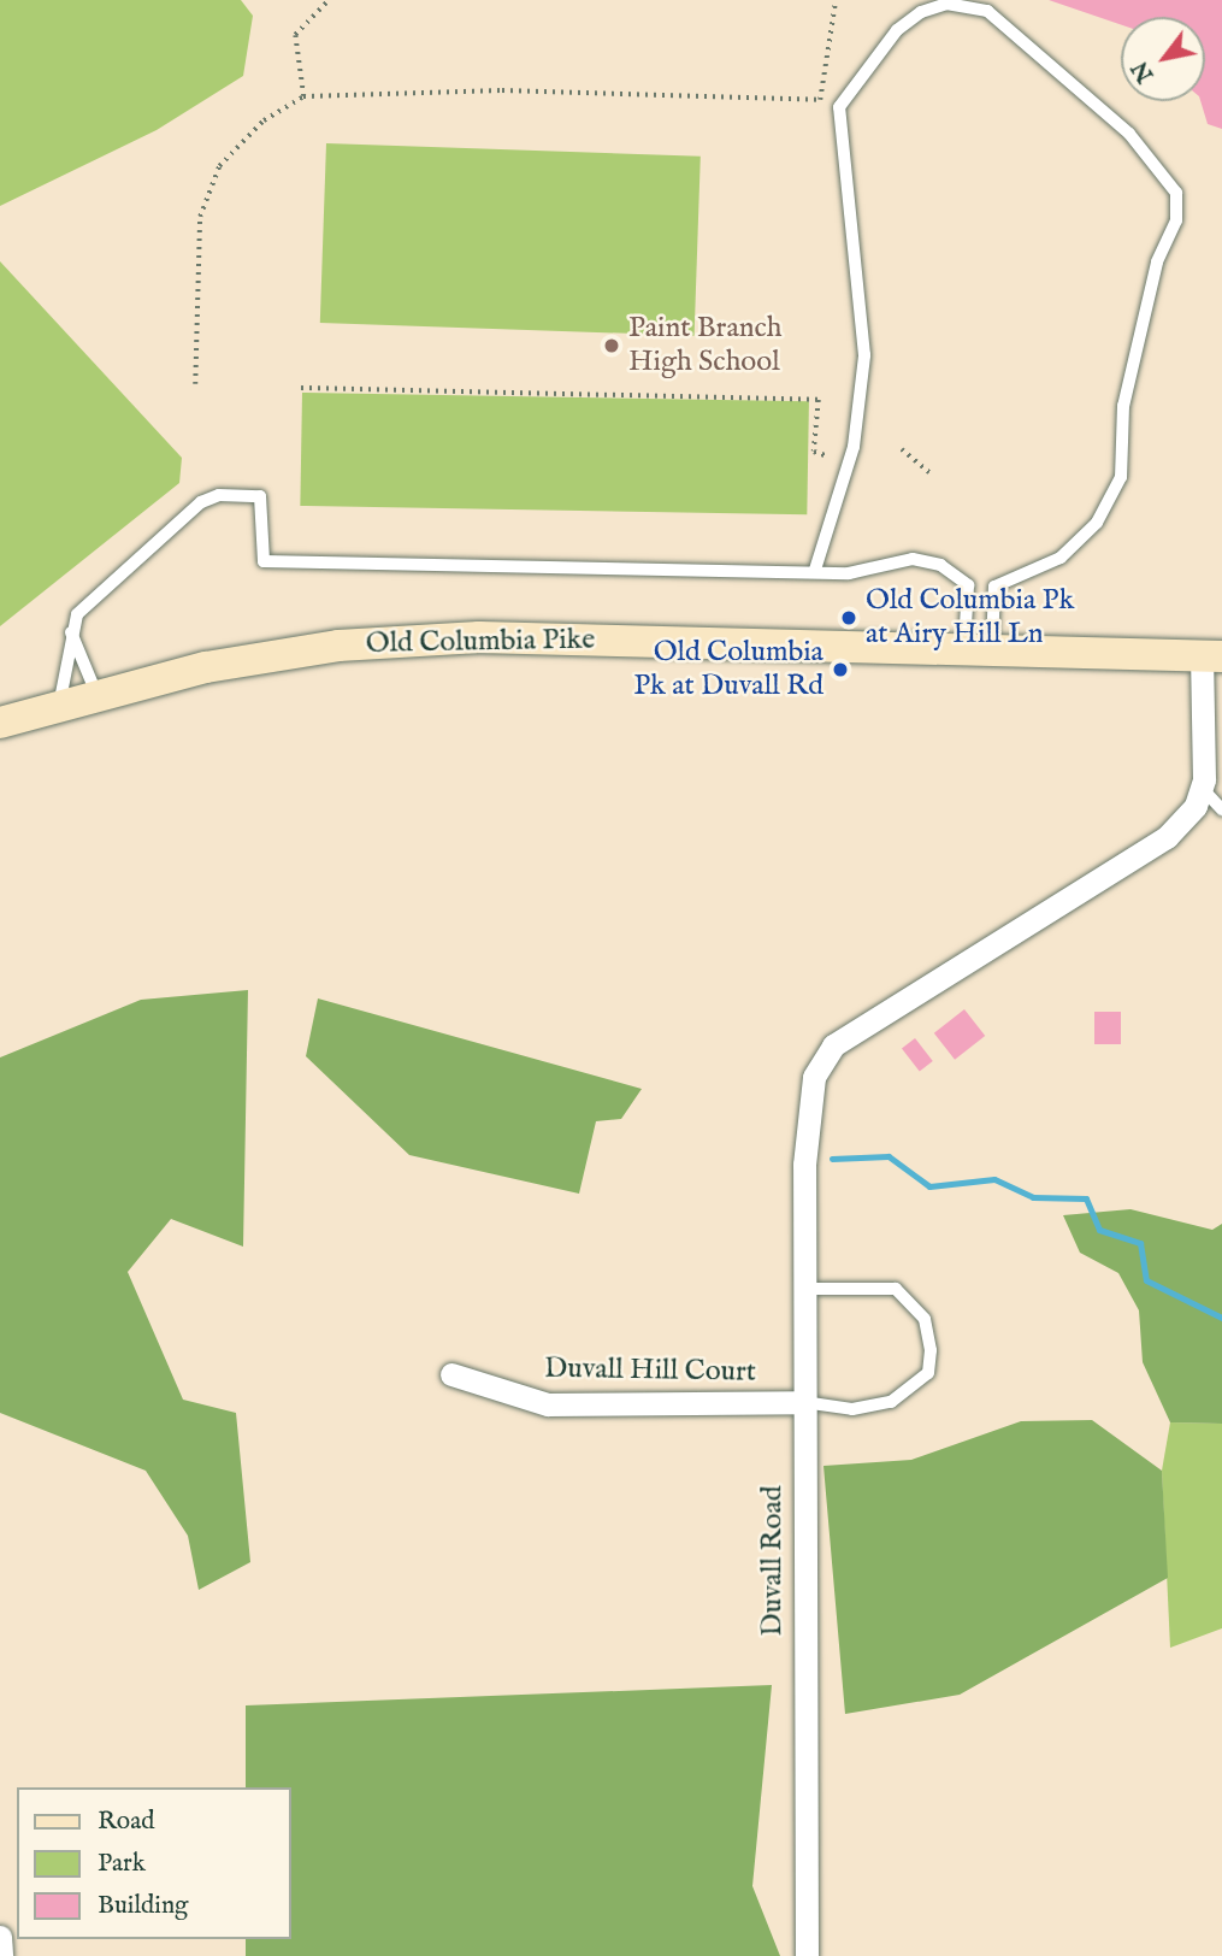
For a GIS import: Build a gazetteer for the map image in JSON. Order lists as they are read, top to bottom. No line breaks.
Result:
{"streets":{"main road":["Old Columbia Pike"],"street":["Duvall Hill Court","Duvall Road"]},"crossings":[["Duvall Hill Court","Duvall Road"]],"places":["Paint Branch High School","Old Columbia Pk at Airy Hill Ln","Old Columbia Pk at Duvall Rd"],"legend":["Road","Park","Building"],"north":"bottom left"}
